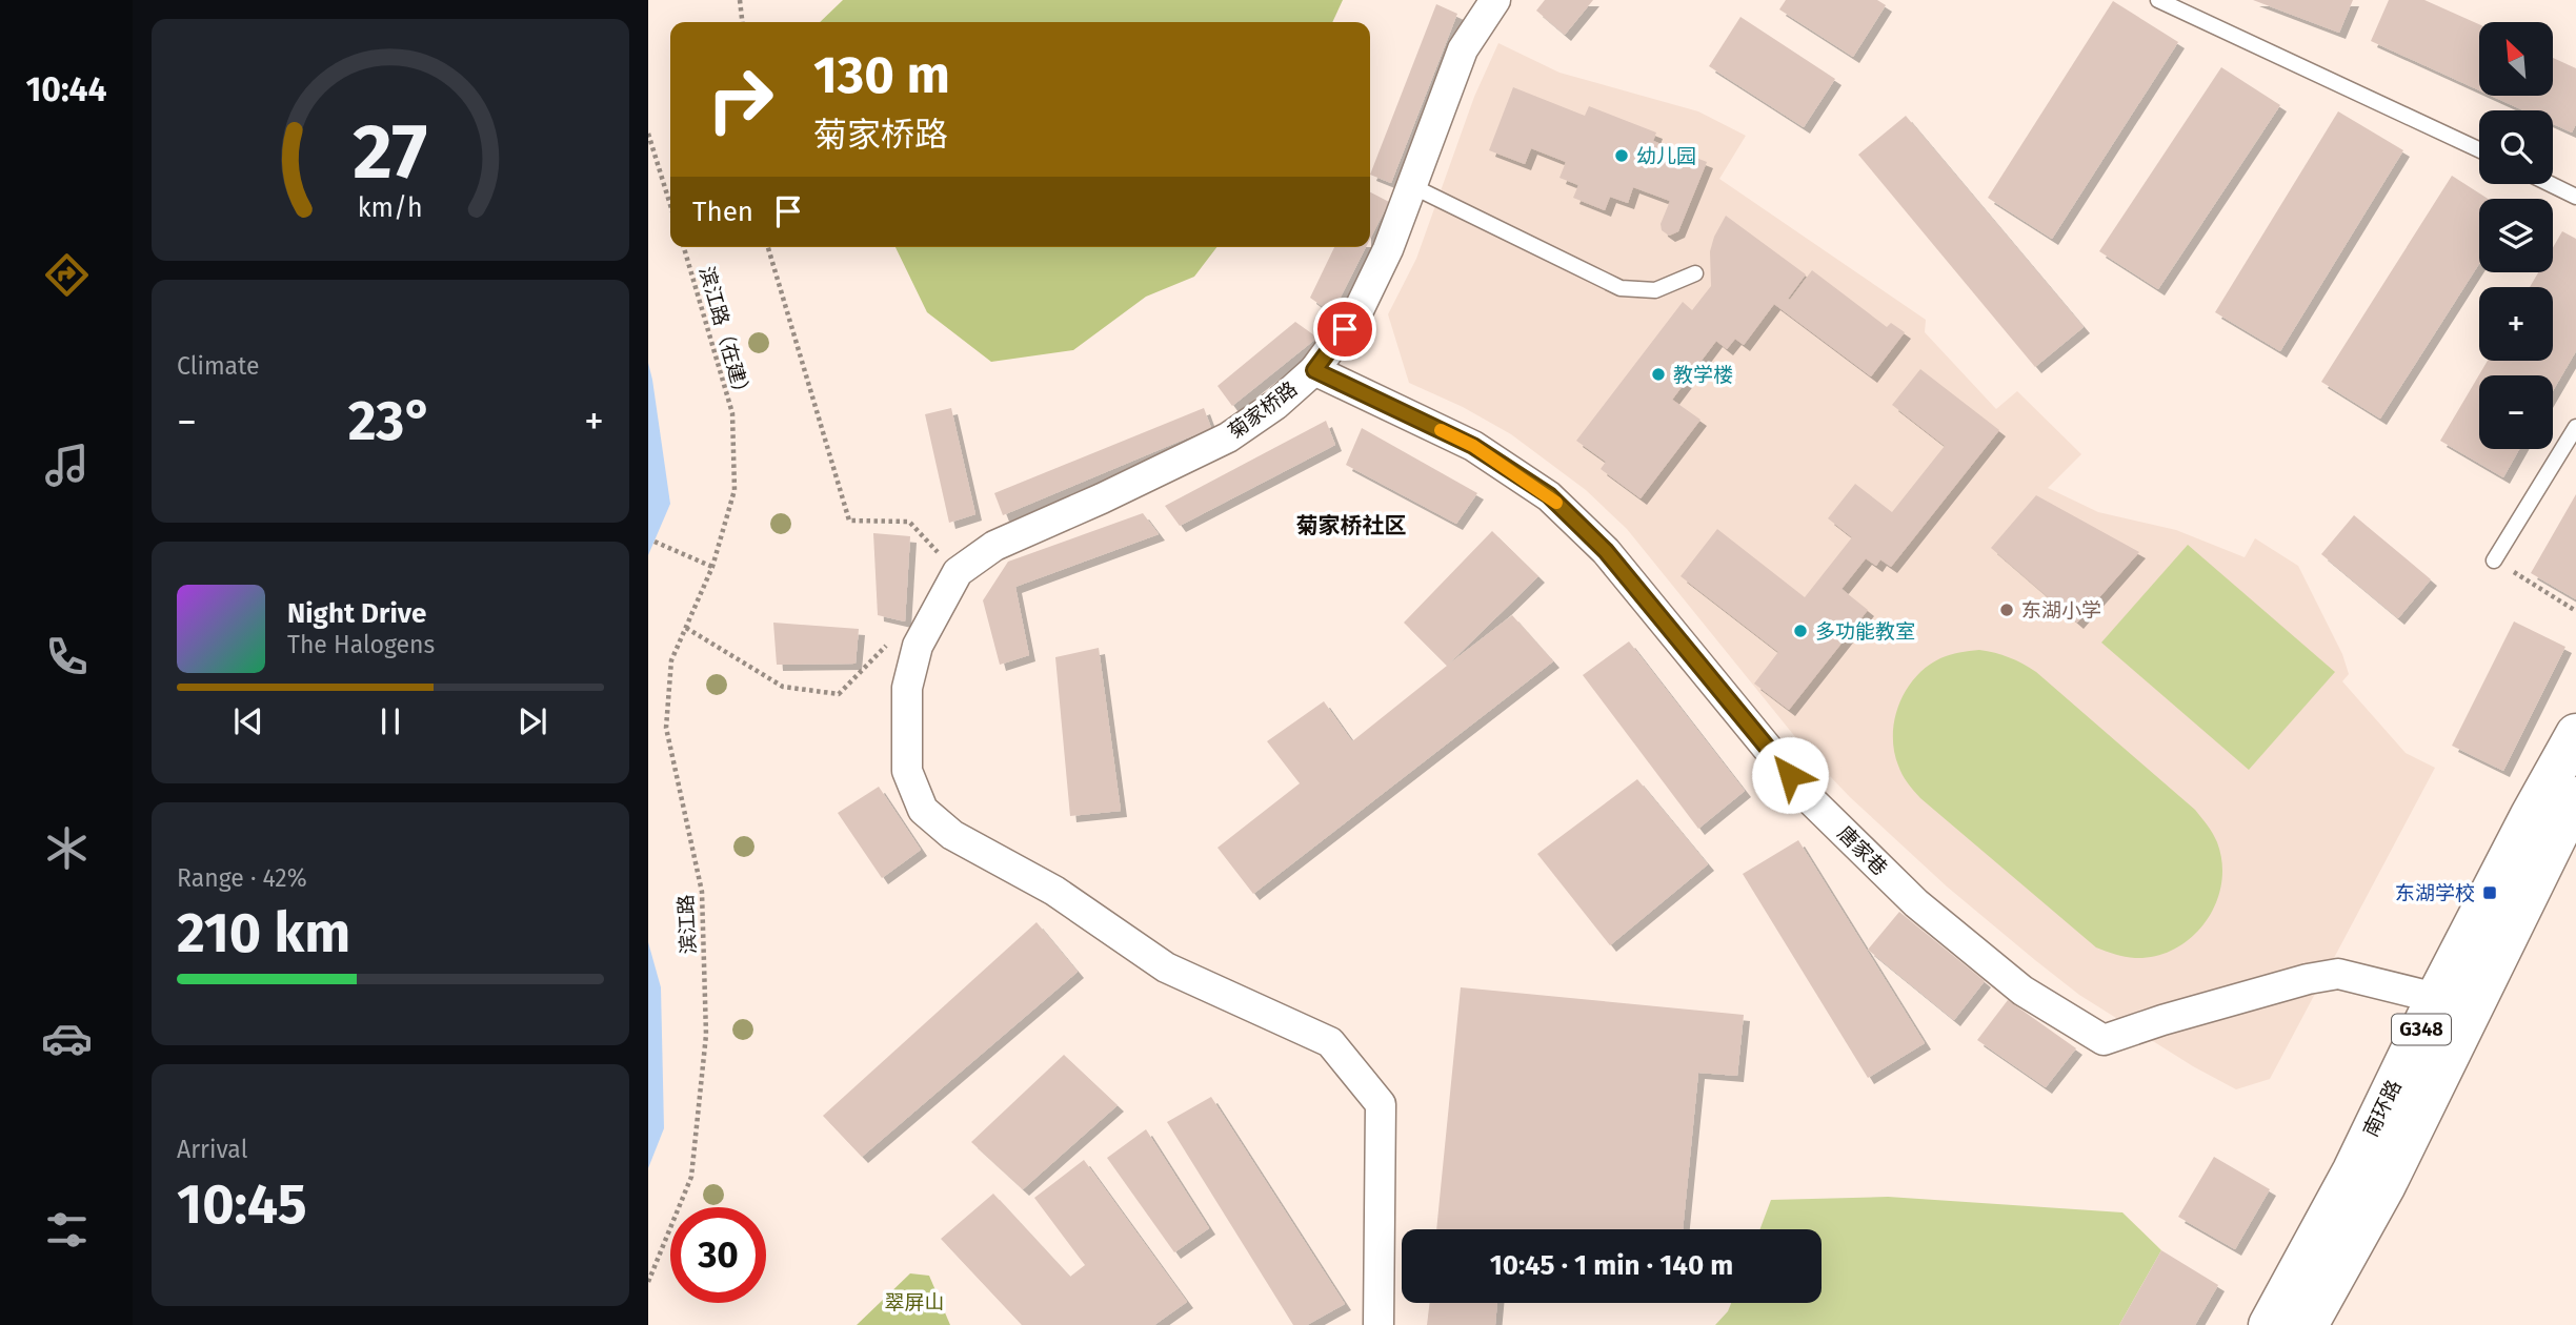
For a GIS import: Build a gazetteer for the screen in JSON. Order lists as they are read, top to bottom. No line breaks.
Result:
{"streets":{"main road":["G348","南环路"],"street":["菊家桥路","唐家巷"],"path":["滨江路（在建）","滨江路"]},"crossings":[["滨江路（在建）","滨江路"],["菊家桥路","唐家巷"],["唐家巷","南环路"]],"districts":["菊家桥社区"],"parks":["翠屏山"],"places":{"other":["幼儿园","教学楼","东湖小学","多功能教室"],"transit":["东湖学校"]},"north":"top left","page":{"tabs":"10:44","map_buttons":["+","−"],"turn":["130 m","菊家桥路"],"then":"Then","tile":["Climate",["Range · 42%","210 km"],["Arrival","10:45"]],"heat":["−","23°","+"],"song":["Night Drive","The Halogens"],"limit":"30","trip":"10:45 · 1 min · 140 m","gauge":["27","km/h"]}}
